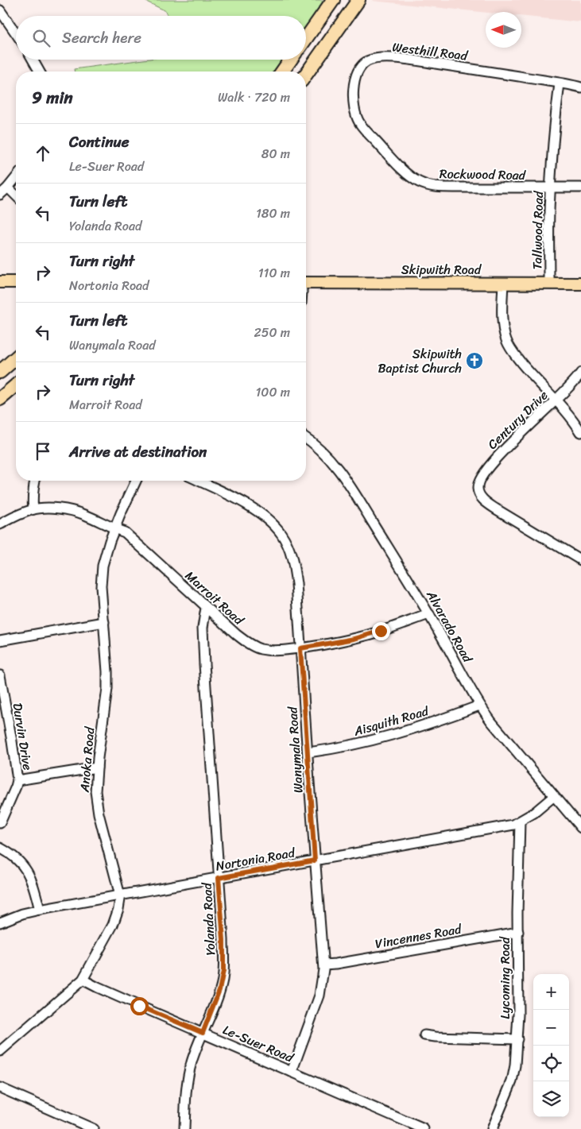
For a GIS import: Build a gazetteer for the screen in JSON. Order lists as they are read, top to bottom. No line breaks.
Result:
{"streets":{"main road":["Skipwith Road"],"street":["Westhill Road","Rockwood Road","Tallwood Road","Century Drive","Marroit Road","Alvarado Road","Aisquith Road","Durvin Drive","Wanymala Road","Anoka Road","Nortonia Road","Yolanda Road","Vincennes Road","Lycoming Road","Le-Suer Road"]},"crossings":[["Westhill Road","Rockwood Road"],["Westhill Road","Tallwood Road"],["Rockwood Road","Tallwood Road"],["Tallwood Road","Skipwith Road"],["Marroit Road","Alvarado Road"],["Marroit Road","Wanymala Road"],["Marroit Road","Anoka Road"],["Marroit Road","Yolanda Road"],["Alvarado Road","Aisquith Road"],["Alvarado Road","Nortonia Road"],["Aisquith Road","Wanymala Road"],["Wanymala Road","Nortonia Road"],["Wanymala Road","Vincennes Road"],["Wanymala Road","Le-Suer Road"],["Anoka Road","Nortonia Road"],["Anoka Road","Le-Suer Road"],["Nortonia Road","Yolanda Road"],["Nortonia Road","Lycoming Road"],["Yolanda Road","Le-Suer Road"],["Vincennes Road","Lycoming Road"]],"places":{"church":["Skipwith Baptist Church"]},"north":"left","page":{"search":"Search here","heading":["9 min","Walk · 720 m"],"list":[["Continue","Le-Suer Road","80 m"],["Turn left","Yolanda Road","180 m"],["Turn right","Nortonia Road","110 m"],["Turn left","Wanymala Road","250 m"],["Turn right","Marroit Road","100 m"],"Arrive at destination"],"map_buttons":["+","−"]}}
